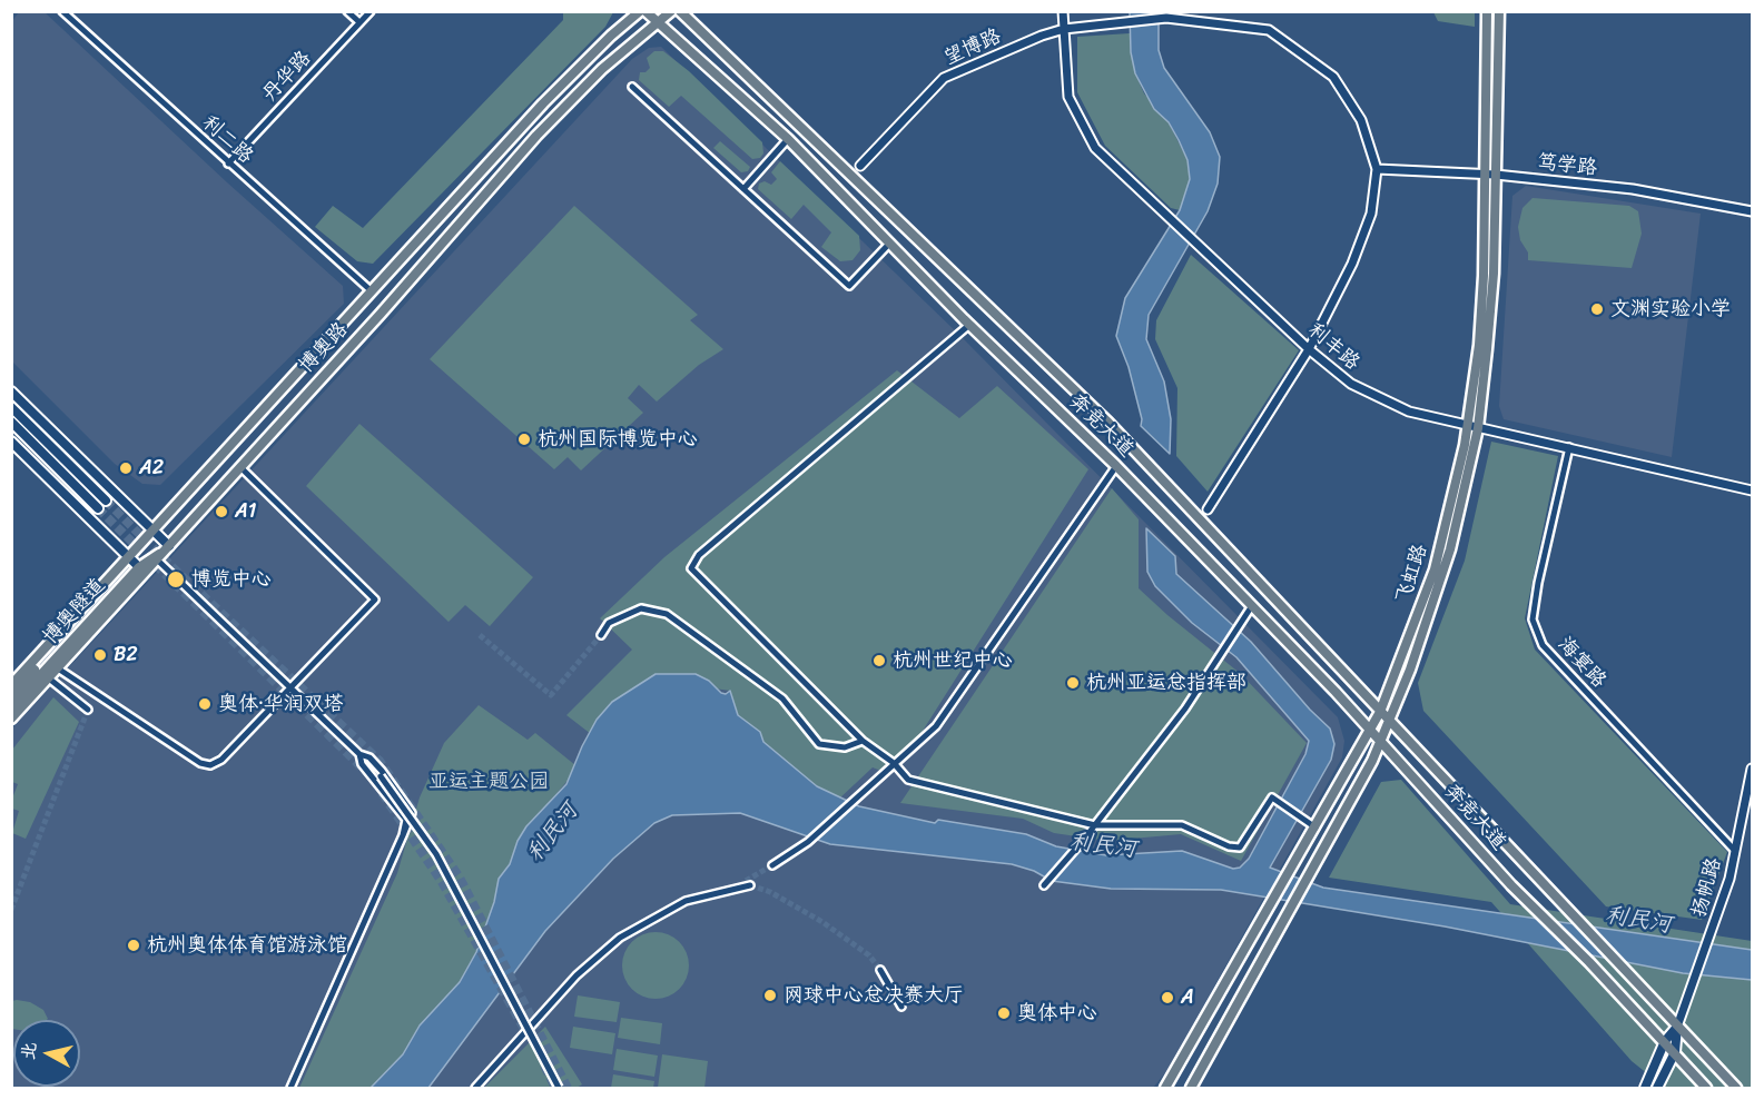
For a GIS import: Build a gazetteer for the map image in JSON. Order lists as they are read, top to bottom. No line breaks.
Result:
{"streets":{"main road":["博奥路","奔竞大道","飞虹路","博奥隧道","扬帆路"],"street":["望博路","丹华路","利二路","笃学路","利丰路","海宴路"]},"crossings":[["望博路","笃学路"],["望博路","利丰路"],["丹华路","利二路"],["利二路","博奥路"],["笃学路","飞虹路"],["利丰路","飞虹路"],["利丰路","海宴路"],["博奥路","奔竞大道"],["博奥路","博奥隧道"],["奔竞大道","飞虹路"],["奔竞大道","扬帆路"],["海宴路","扬帆路"]],"water":["利民河"],"parks":["亚运主题公园"],"places":["文渊实验小学","杭州国际博览中心","A2","A1","博览中心","B2","杭州世纪中心","杭州亚运总指挥部","奥体·华润双塔","杭州奥体体育馆游泳馆","网球中心总决赛大厅","A","奥体中心"],"north":"left"}
